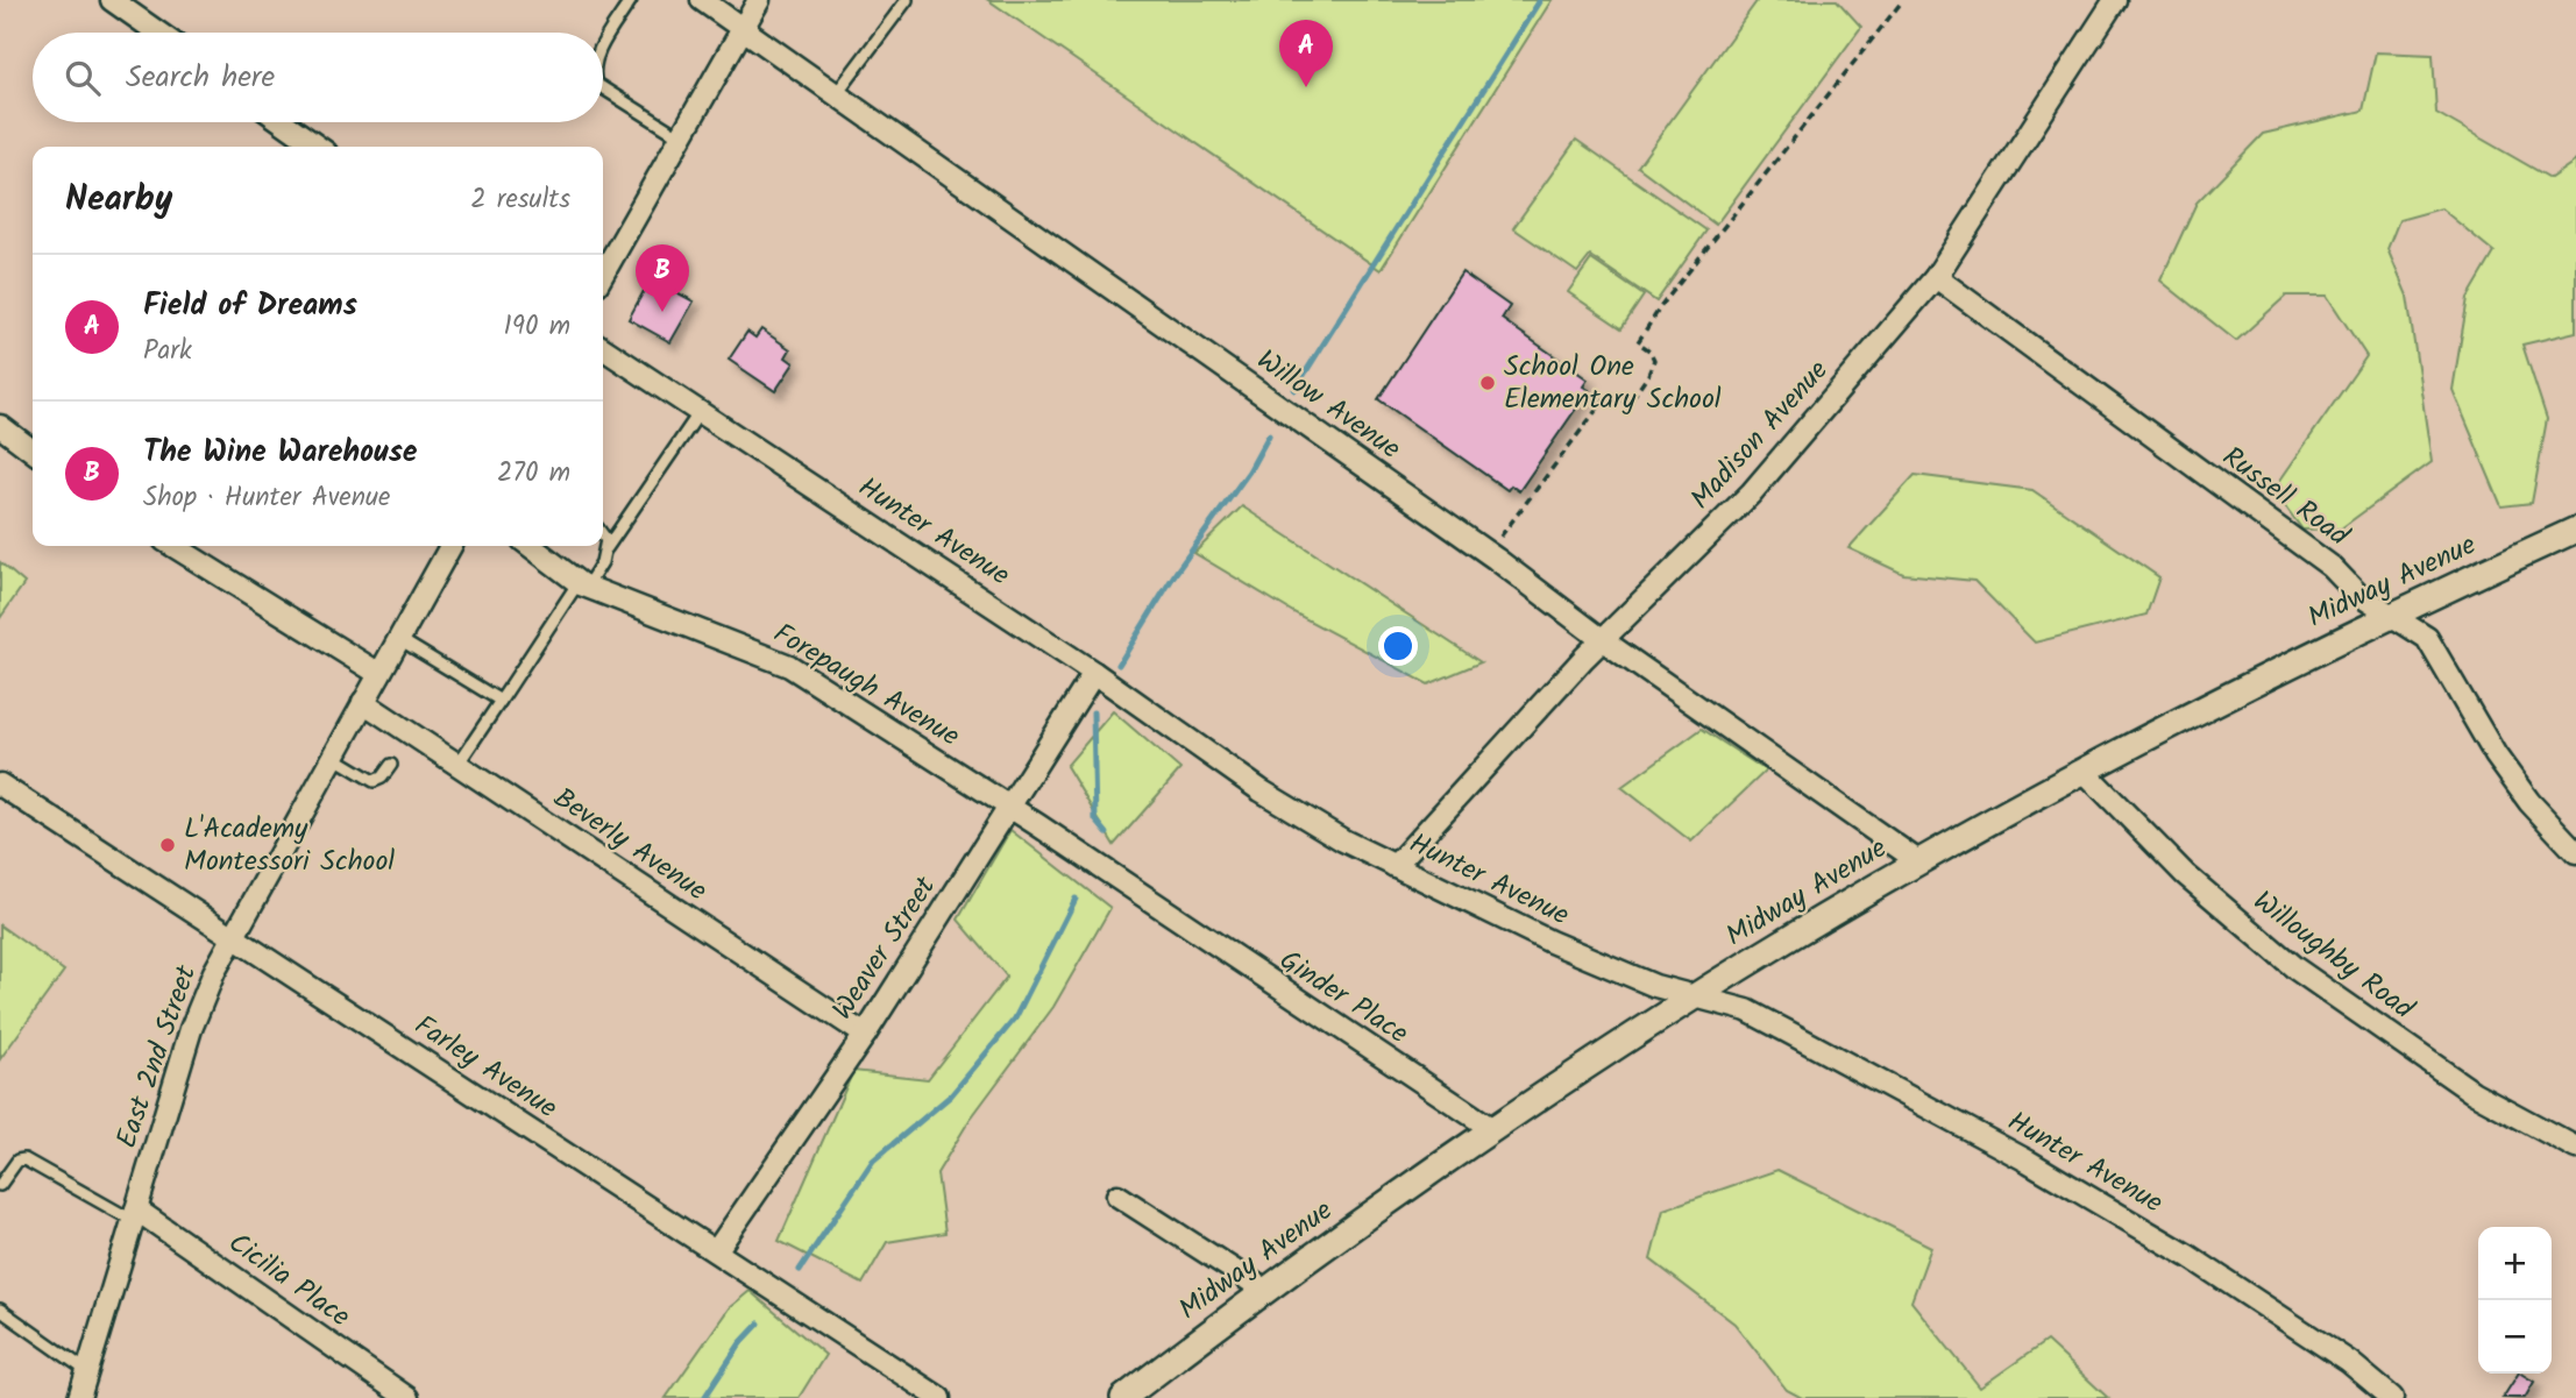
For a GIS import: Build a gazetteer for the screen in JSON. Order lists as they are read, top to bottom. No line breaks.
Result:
{"streets":{"street":["Willow Avenue","Madison Avenue","Russell Road","Hunter Avenue","Midway Avenue","Forepaugh Avenue","Beverly Avenue","Weaver Street","Willoughby Road","Ginder Place","East 2nd Street","Farley Avenue","Cicilia Place"]},"crossings":[["Willow Avenue","Madison Avenue"],["Willow Avenue","Midway Avenue"],["Madison Avenue","Russell Road"],["Madison Avenue","Hunter Avenue"],["Russell Road","Midway Avenue"],["Hunter Avenue","Midway Avenue"],["Hunter Avenue","Weaver Street"],["Midway Avenue","Willoughby Road"],["Midway Avenue","Ginder Place"],["Forepaugh Avenue","Weaver Street"],["Forepaugh Avenue","Ginder Place"],["Beverly Avenue","Weaver Street"],["Beverly Avenue","East 2nd Street"],["Weaver Street","Farley Avenue"],["East 2nd Street","Farley Avenue"],["East 2nd Street","Cicilia Place"]],"places":["School One Elementary School","L'Academy Montessori School"],"page":{"pins":["A","B"],"search":"Search here","heading":["Nearby","2 results"],"list":[{"mark":"A","name":"Field of Dreams","note":"Park","value":"190 m"},{"mark":"B","name":"The Wine Warehouse","note":"Shop · Hunter Avenue","value":"270 m"}],"map_buttons":["+","−"]}}
